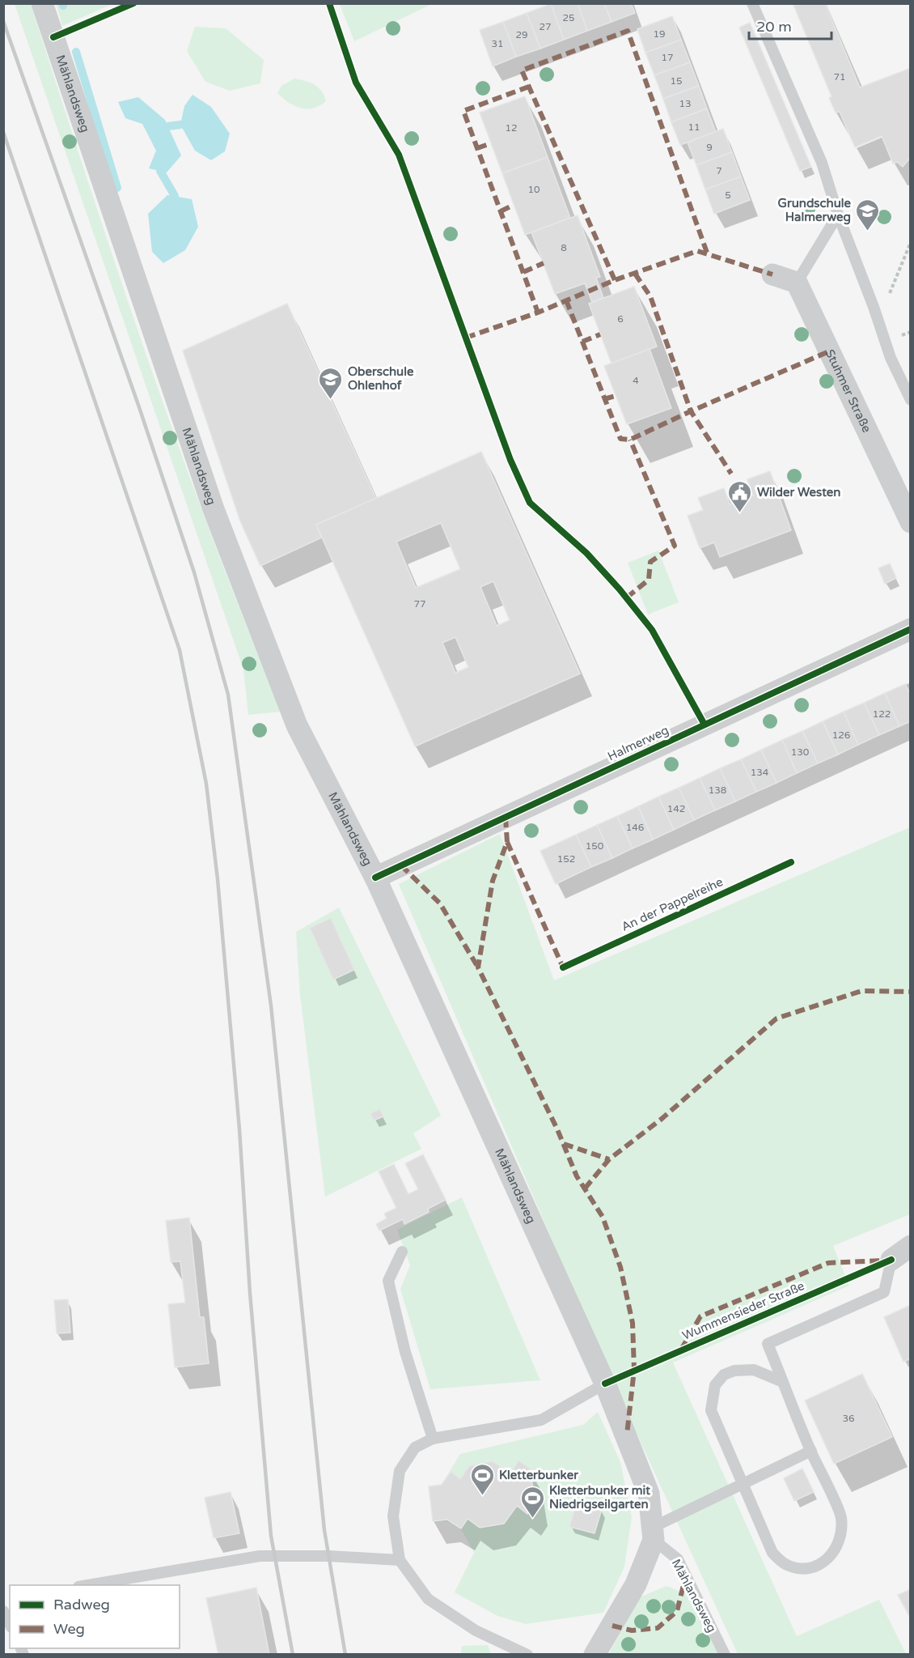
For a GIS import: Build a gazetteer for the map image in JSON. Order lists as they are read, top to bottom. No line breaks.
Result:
{"streets":{"street":["Mählandsweg","Stuhmer Straße","Halmerweg"],"cycle path":["An der Pappelreihe","Wummensieder Straße"]},"crossings":[["Mählandsweg","Halmerweg"]],"places":{"school or university":["Grundschule Halmerweg","Oberschule Ohlenhof"],"public building":["Wilder Westen"],"sports":["Kletterbunker","Kletterbunker mit Niedrigseilgarten"]},"house_numbers":["25","27","19","29","31","17","71","15","13","11","12","9","7","10","5","8","6","4","77","122","126","130","134","138","142","146","150","152","36"],"legend":["Radweg","Weg"],"scale_bar":"20 m"}
